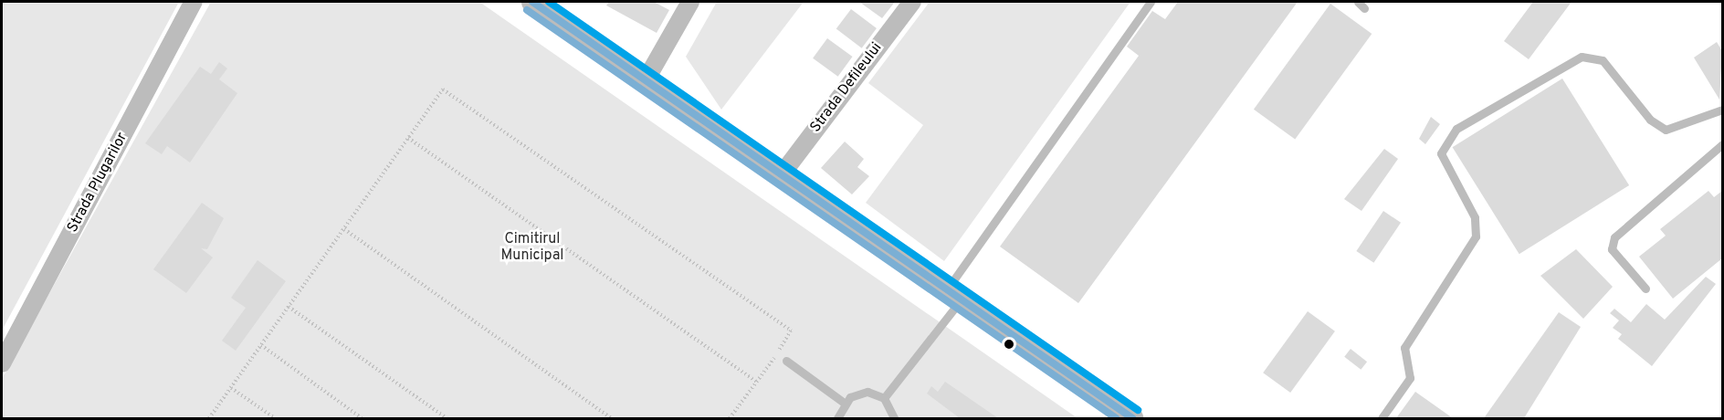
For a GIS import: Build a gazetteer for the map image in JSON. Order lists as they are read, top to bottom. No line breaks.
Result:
{"streets":{"street":["Strada Defileului","Strada Plugarilor"]},"parks":["Cimitirul Municipal"]}
